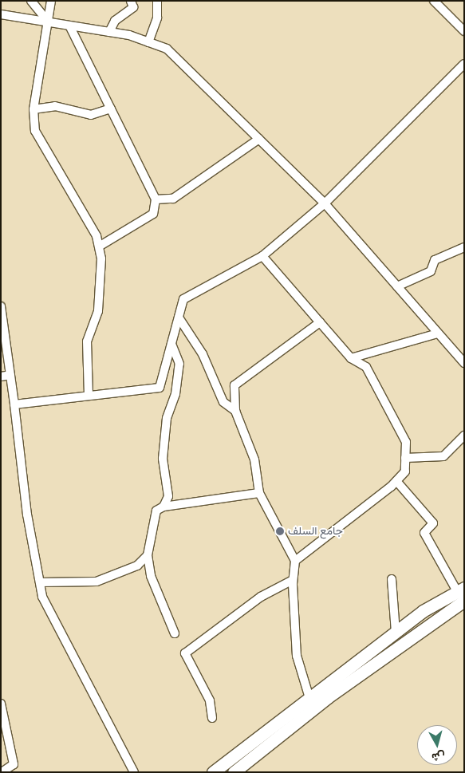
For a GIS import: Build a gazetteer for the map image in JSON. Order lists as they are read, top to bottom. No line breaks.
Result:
{"places":["جامع السلف"],"north":"bottom"}
